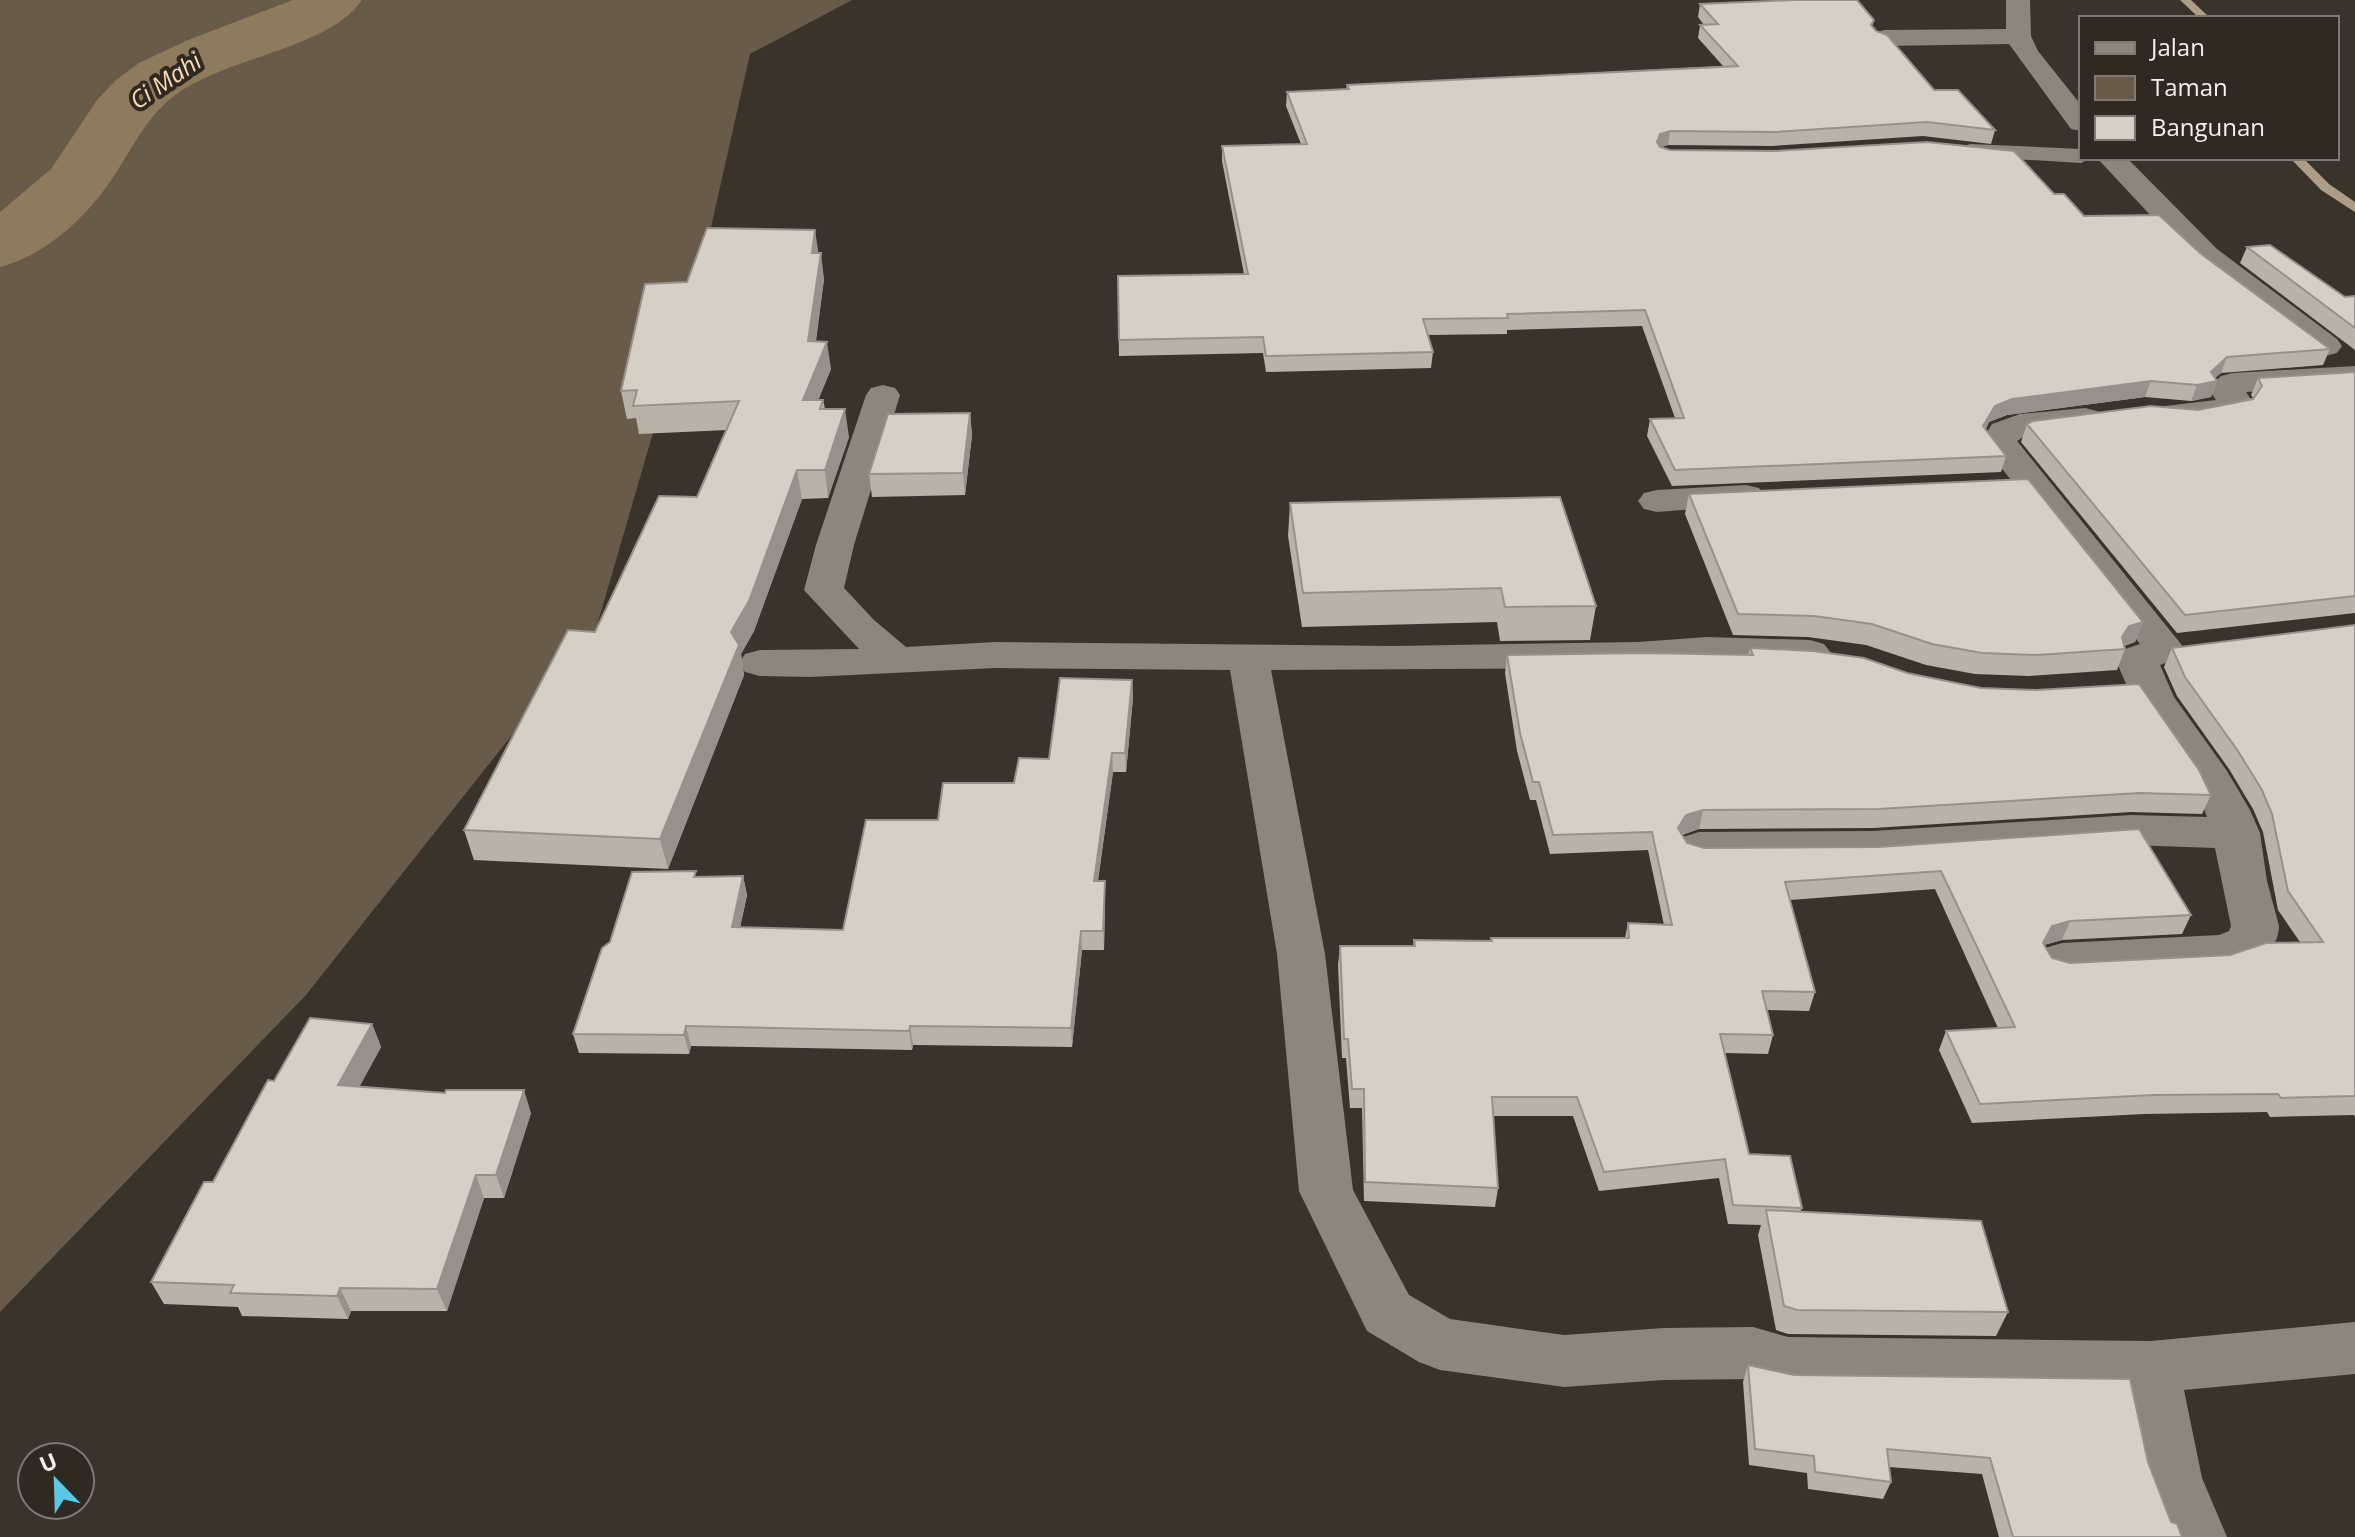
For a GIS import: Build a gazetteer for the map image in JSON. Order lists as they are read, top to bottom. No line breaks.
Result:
{"water":["Ci Mahi"],"legend":["Jalan","Taman","Bangunan"],"north":"top left"}
